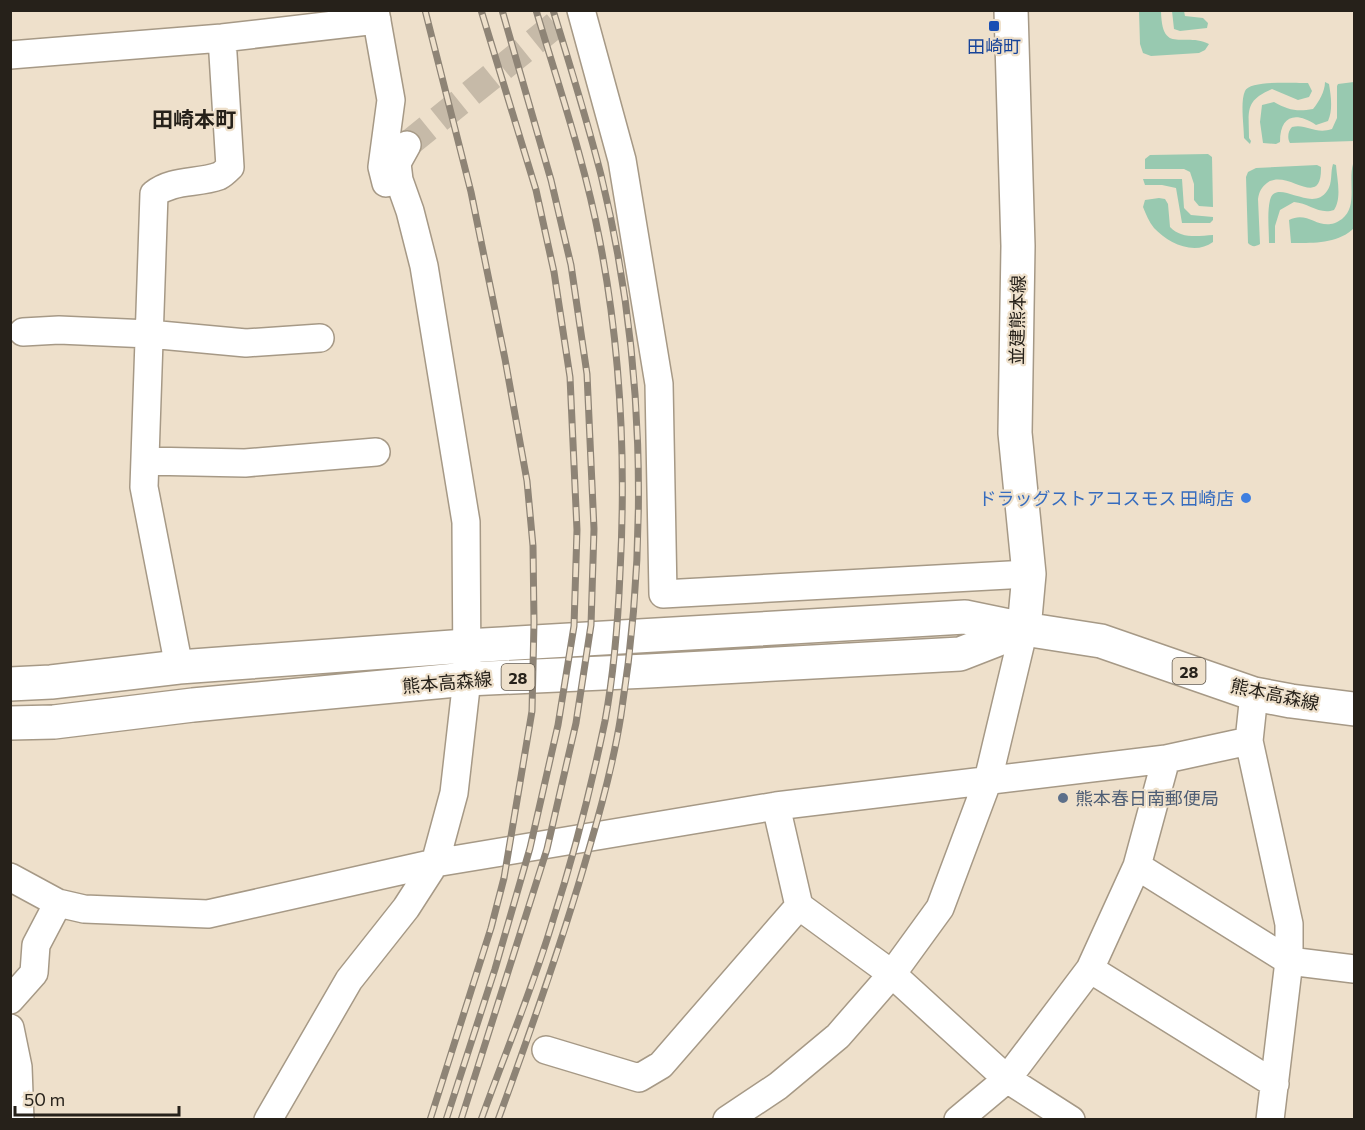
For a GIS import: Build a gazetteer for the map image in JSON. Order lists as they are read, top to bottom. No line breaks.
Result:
{"streets":{"main road":["並建熊本線","28","熊本高森線"]},"crossings":[["並建熊本線","熊本高森線"]],"districts":["田崎本町"],"places":{"transit":["田崎町"],"other":["ドラッグストアコスモス 田崎店","熊本春日南郵便局"]},"scale_bar":"50 m"}
